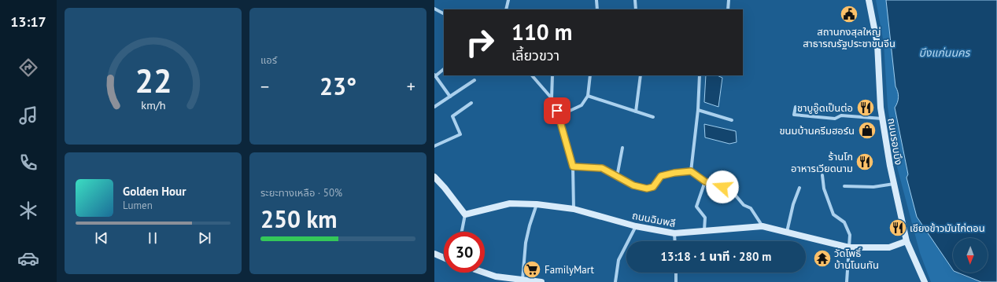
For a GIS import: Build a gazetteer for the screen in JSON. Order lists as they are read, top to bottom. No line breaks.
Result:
{"streets":{"street":["ถนนรอบบึง","ถนนฉิมพลี"]},"crossings":[["ถนนรอบบึง","ถนนฉิมพลี"]],"water":["บึงแก่นนคร"],"places":{"public building":["สถานกงสุลใหญ่ สาธารณรัฐประชาชนจีน"],"restaurant":["ชาบูอู๊ดเป็นต่อ","ร้านโก อาหารเวียดนาม","เชียงข้าวมันไก่ตอน"],"shop":["ขนมบ้านครีมฮอร์น"],"temple":["วัดโพธิ์ บ้านโนนทัน"],"supermarket":["FamilyMart"]},"north":"bottom","page":{"tabs":"13:17","tile":["แอร์",["ระยะทางเหลือ · 50%","250 km"]],"turn":["110 m","เลี้ยวขวา"],"heat":["−","23°","+"],"song":["Golden Hour","Lumen"],"limit":"30","trip":"13:18 · 1 นาที · 280 m","gauge":["22","km/h"]}}
